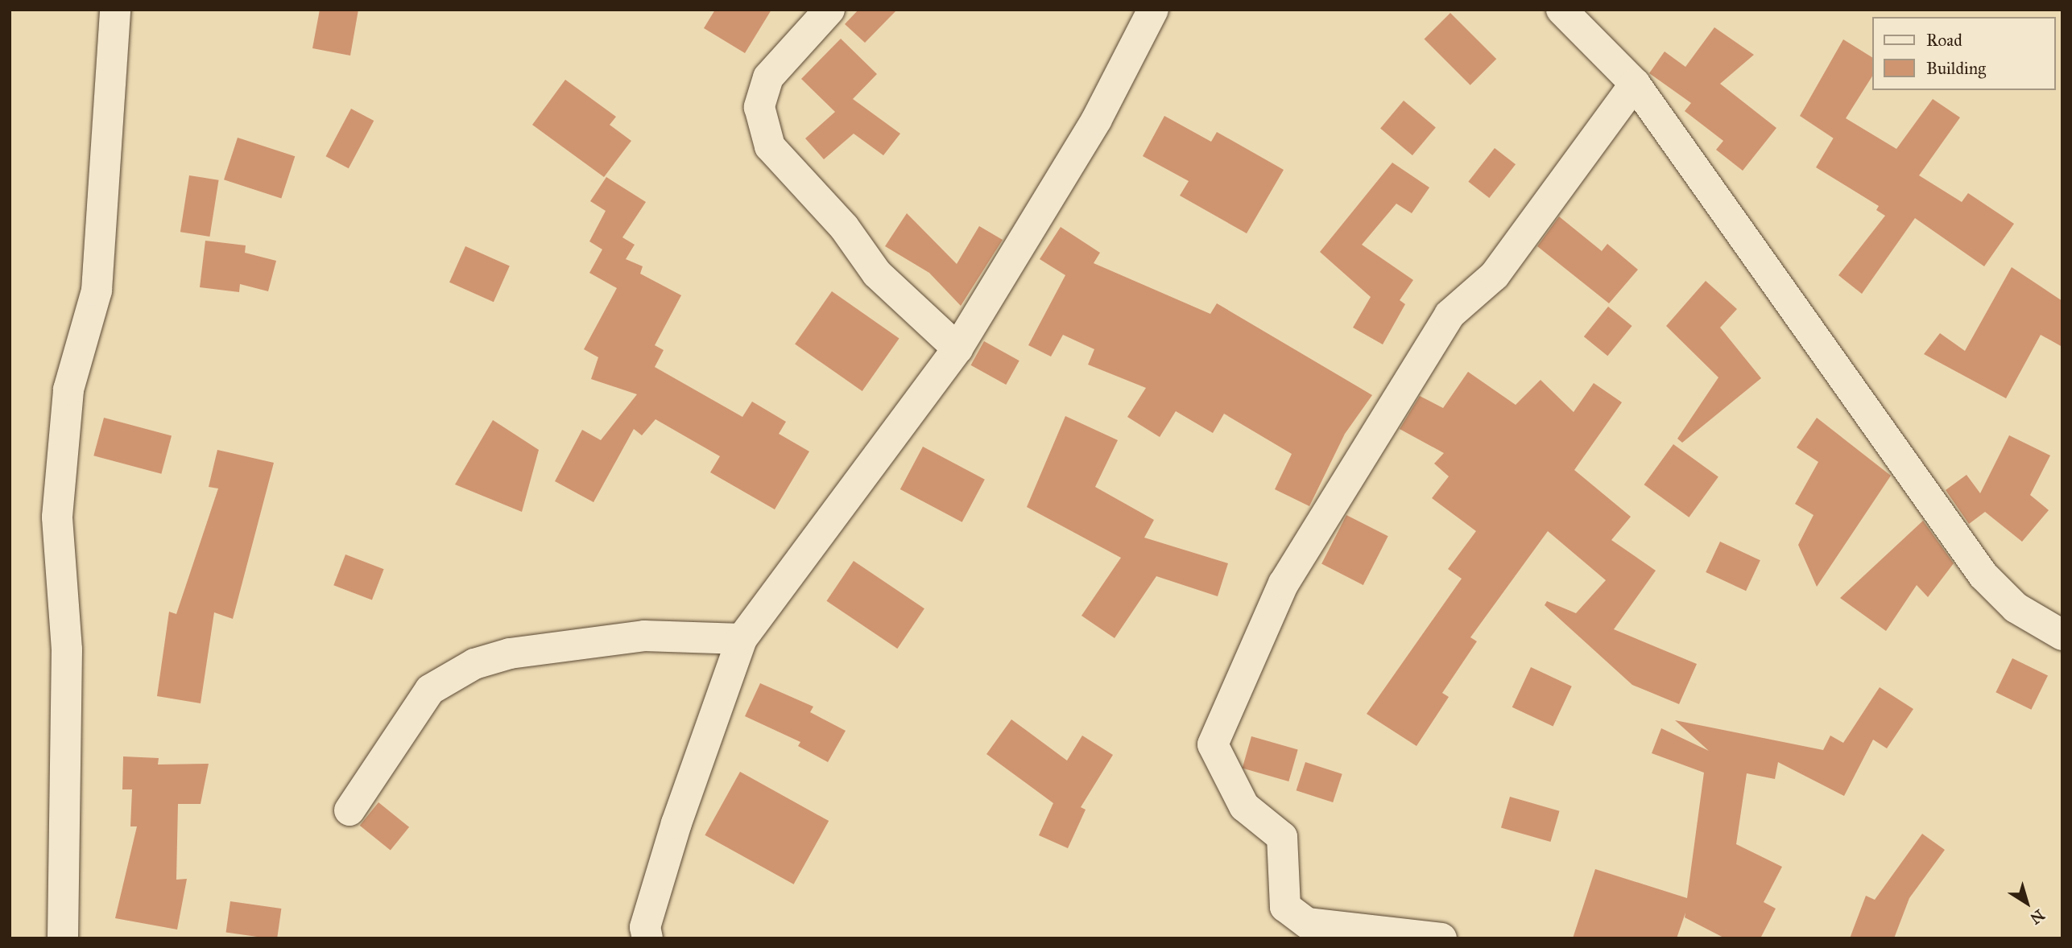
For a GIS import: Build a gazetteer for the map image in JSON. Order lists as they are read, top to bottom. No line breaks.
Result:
{"legend":["Road","Building"],"north":"bottom right"}
